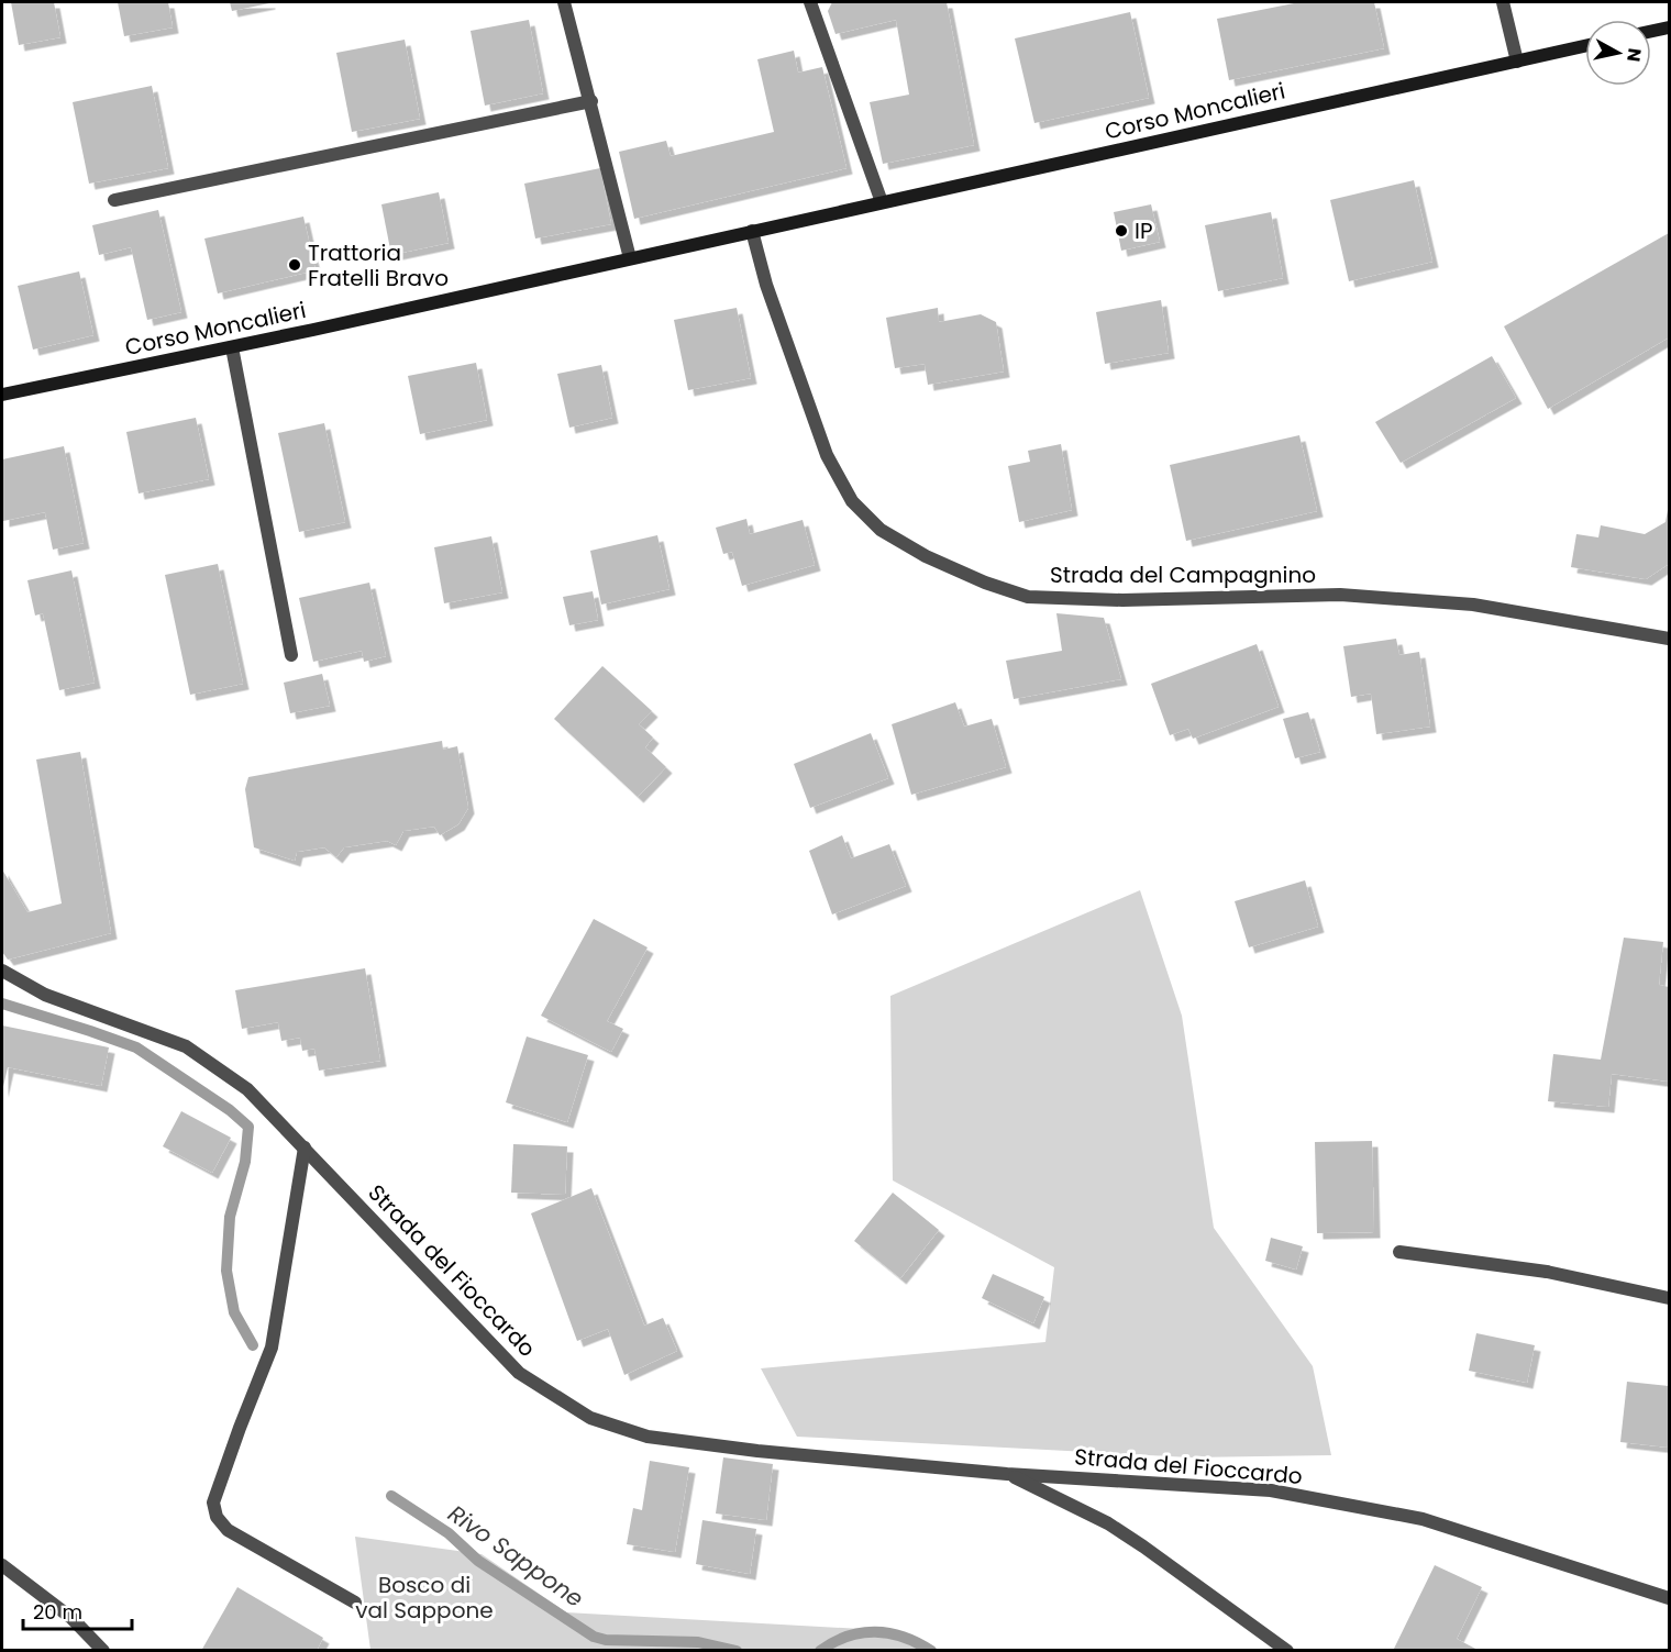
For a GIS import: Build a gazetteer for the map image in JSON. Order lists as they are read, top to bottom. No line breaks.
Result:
{"streets":{"main road":["Corso Moncalieri"],"street":["Strada del Campagnino","Strada del Fioccardo"]},"crossings":[["Corso Moncalieri","Strada del Campagnino"]],"water":["Rivo Sappone"],"parks":["Bosco di val Sappone"],"places":["IP","Trattoria Fratelli Bravo"],"scale_bar":"20 m","north":"right"}
